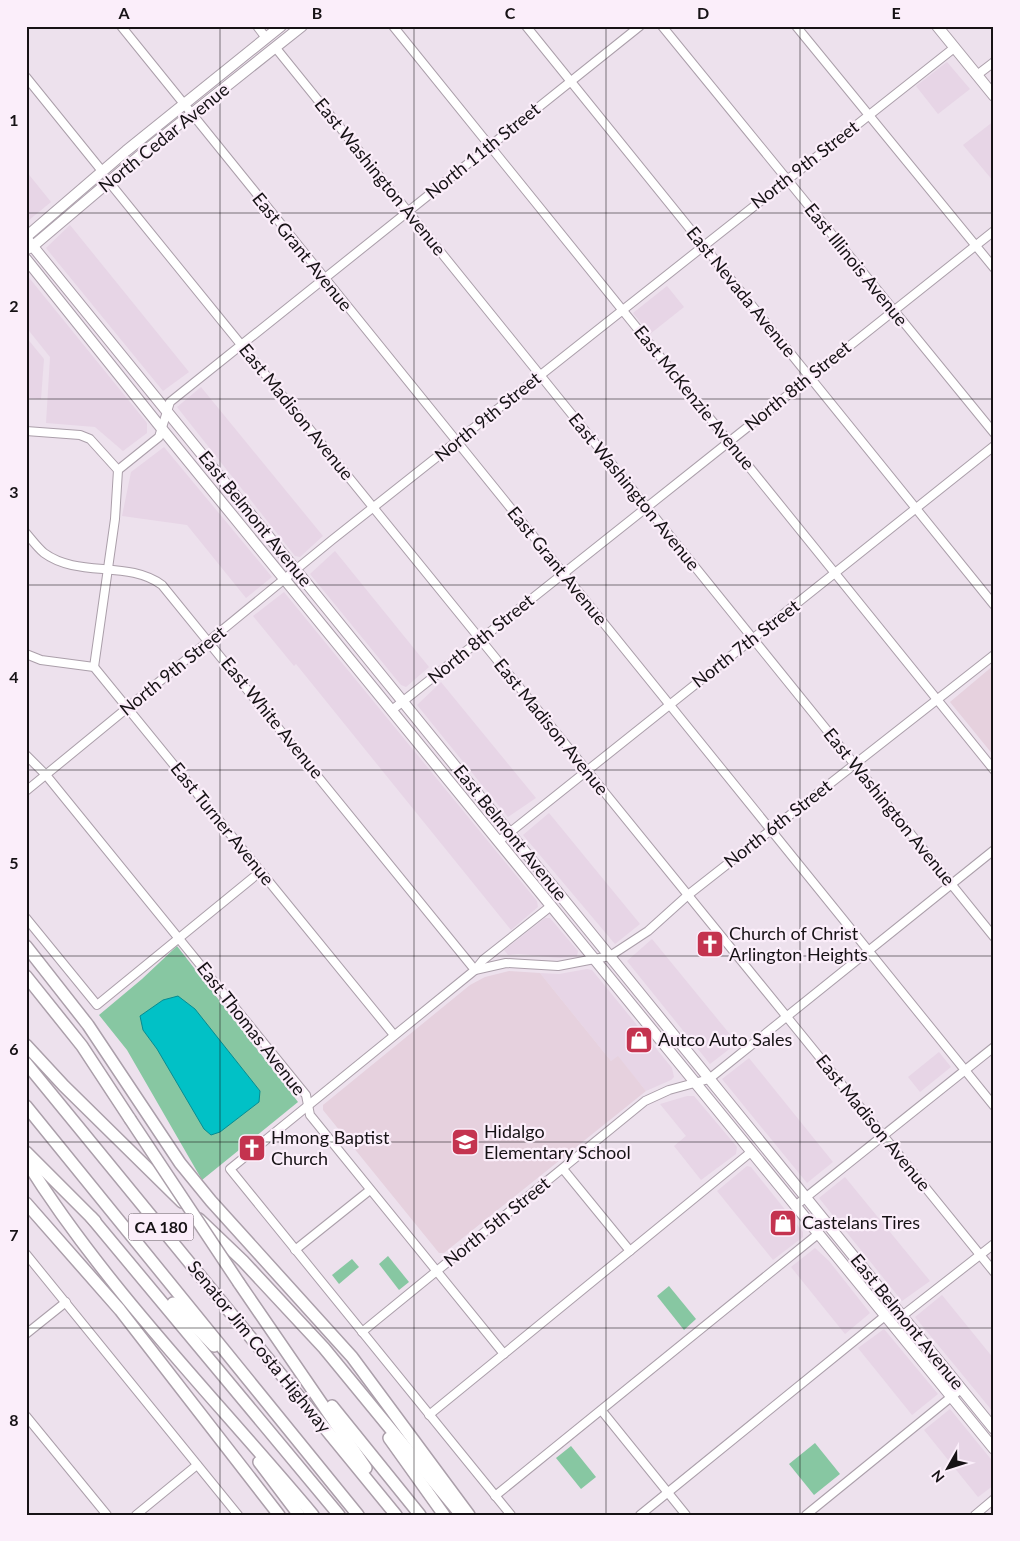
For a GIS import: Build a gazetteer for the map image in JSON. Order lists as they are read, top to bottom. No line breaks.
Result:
{"streets":{"highway":["CA 180","Senator Jim Costa Highway"],"main road":["North Cedar Avenue","East Belmont Avenue"],"street":["North 11th Street","North 9th Street","East Washington Avenue","East Grant Avenue","East Illinois Avenue","East Nevada Avenue","North 8th Street","East McKenzie Avenue","East Madison Avenue","North 7th Street","East White Avenue","East Turner Avenue","North 6th Street","East Thomas Avenue","North 5th Street"]},"crossings":[["North Cedar Avenue","East Washington Avenue"],["North Cedar Avenue","East Grant Avenue"],["North Cedar Avenue","East Madison Avenue"],["North Cedar Avenue","East Belmont Avenue"],["North 11th Street","East Washington Avenue"],["North 11th Street","East Grant Avenue"],["North 11th Street","East Nevada Avenue"],["North 11th Street","East McKenzie Avenue"],["North 11th Street","East Madison Avenue"],["North 11th Street","East Belmont Avenue"],["North 9th Street","East Washington Avenue"],["North 9th Street","East Grant Avenue"],["North 9th Street","East Illinois Avenue"],["North 9th Street","East Nevada Avenue"],["North 9th Street","East McKenzie Avenue"],["North 9th Street","East Madison Avenue"],["North 9th Street","East Belmont Avenue"],["North 9th Street","East White Avenue"],["North 9th Street","East Turner Avenue"],["North 9th Street","East Thomas Avenue"],["East Washington Avenue","North 8th Street"],["East Washington Avenue","North 7th Street"],["East Washington Avenue","North 6th Street"],["East Washington Avenue","North 5th Street"],["East Grant Avenue","North 8th Street"],["East Grant Avenue","North 7th Street"],["East Grant Avenue","North 6th Street"],["East Grant Avenue","North 5th Street"],["East Illinois Avenue","North 8th Street"],["East Nevada Avenue","North 8th Street"],["East Nevada Avenue","North 7th Street"],["North 8th Street","East McKenzie Avenue"],["North 8th Street","East Madison Avenue"],["North 8th Street","East Belmont Avenue"],["East McKenzie Avenue","North 7th Street"],["East McKenzie Avenue","North 6th Street"],["East Madison Avenue","North 7th Street"],["East Madison Avenue","North 6th Street"],["East Madison Avenue","North 5th Street"],["East Belmont Avenue","North 7th Street"],["East Belmont Avenue","North 6th Street"],["East Belmont Avenue","North 5th Street"],["East Thomas Avenue","North 5th Street"]],"places":{"church":["Church of Christ Arlington Heights","Hmong Baptist Church"],"shop":["Autco Auto Sales","Castelans Tires"],"school or university":["Hidalgo Elementary School"]},"north":"bottom left","grid":{"columns":["A","B","C","D","E"],"rows":["1","2","3","4","5","6","7","8"]}}
